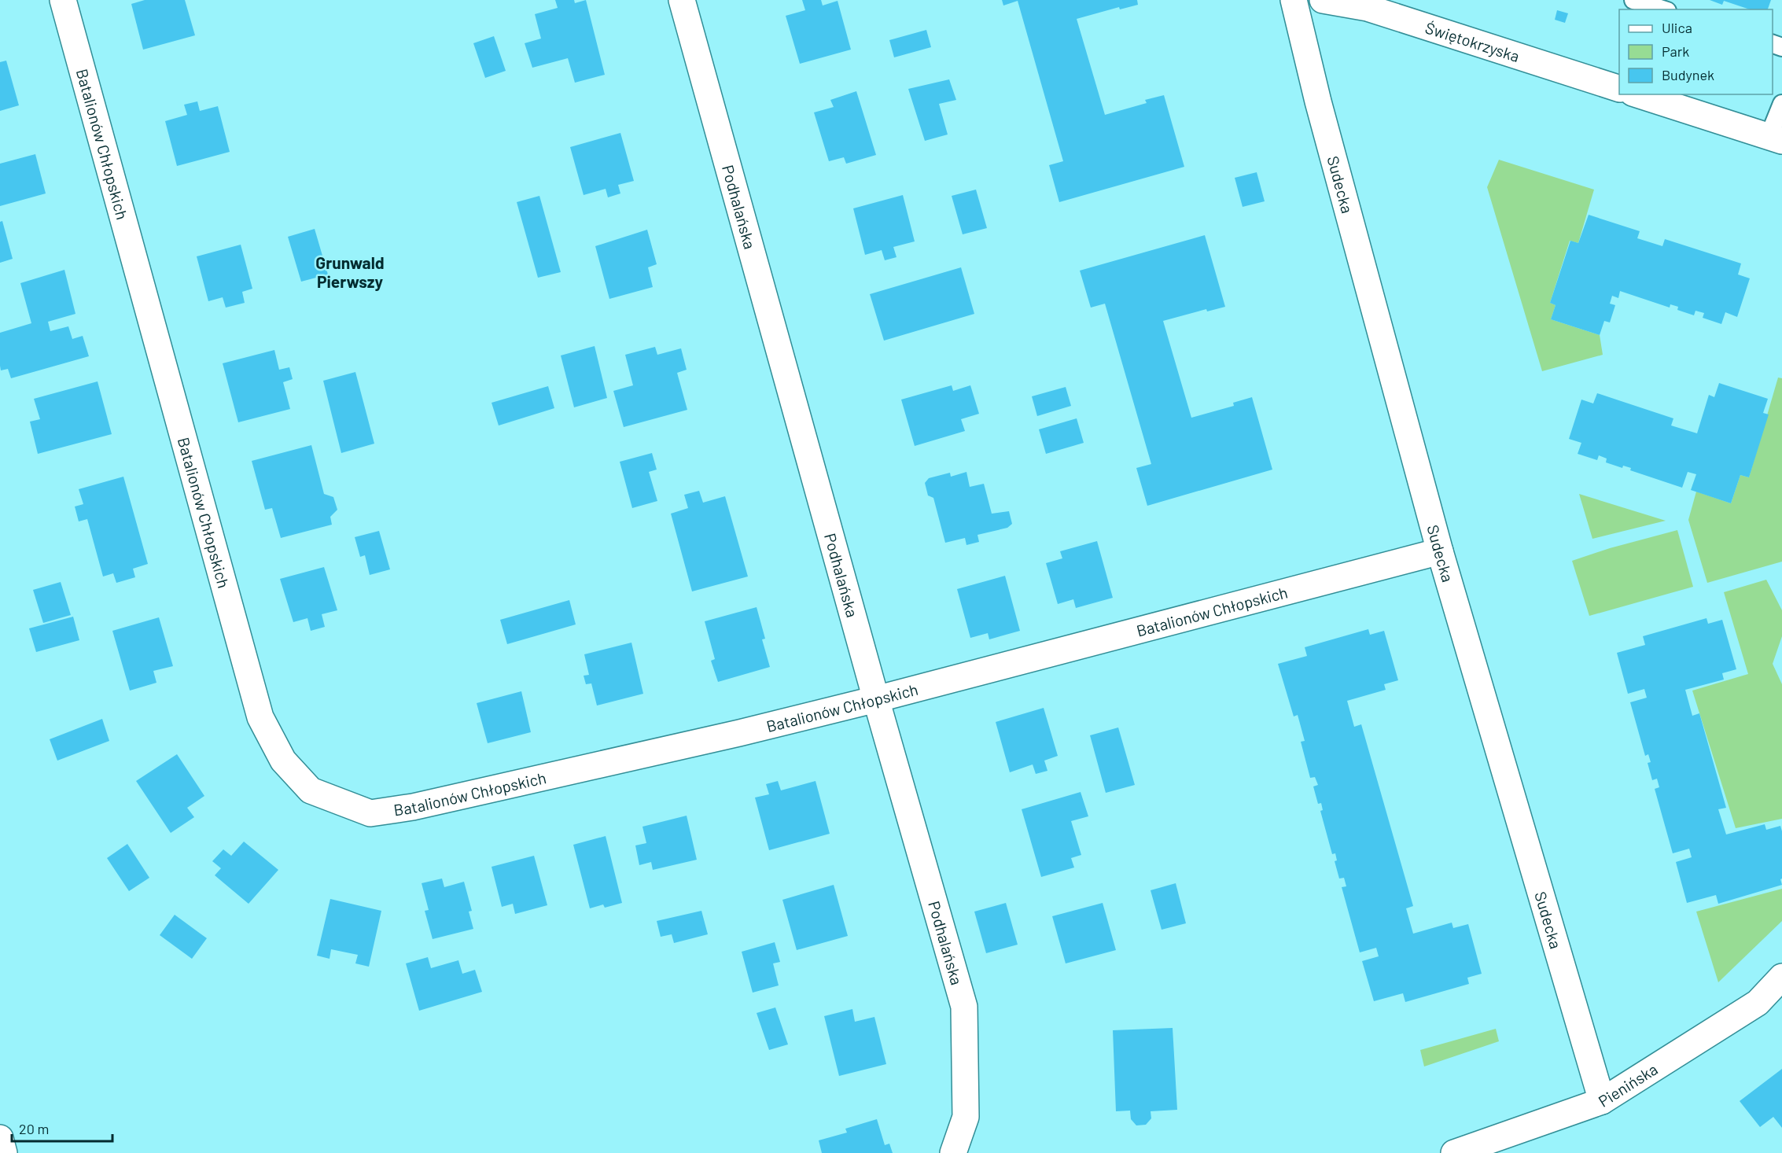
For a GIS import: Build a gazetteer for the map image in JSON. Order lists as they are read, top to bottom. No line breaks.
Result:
{"streets":{"street":["Świętokrzyska","Batalionów Chłopskich","Sudecka","Podhalańska","Pienińska"]},"crossings":[["Batalionów Chłopskich","Sudecka"],["Batalionów Chłopskich","Podhalańska"],["Sudecka","Pienińska"]],"districts":["Grunwald Pierwszy"],"legend":["Ulica","Park","Budynek"],"scale_bar":"20 m"}
